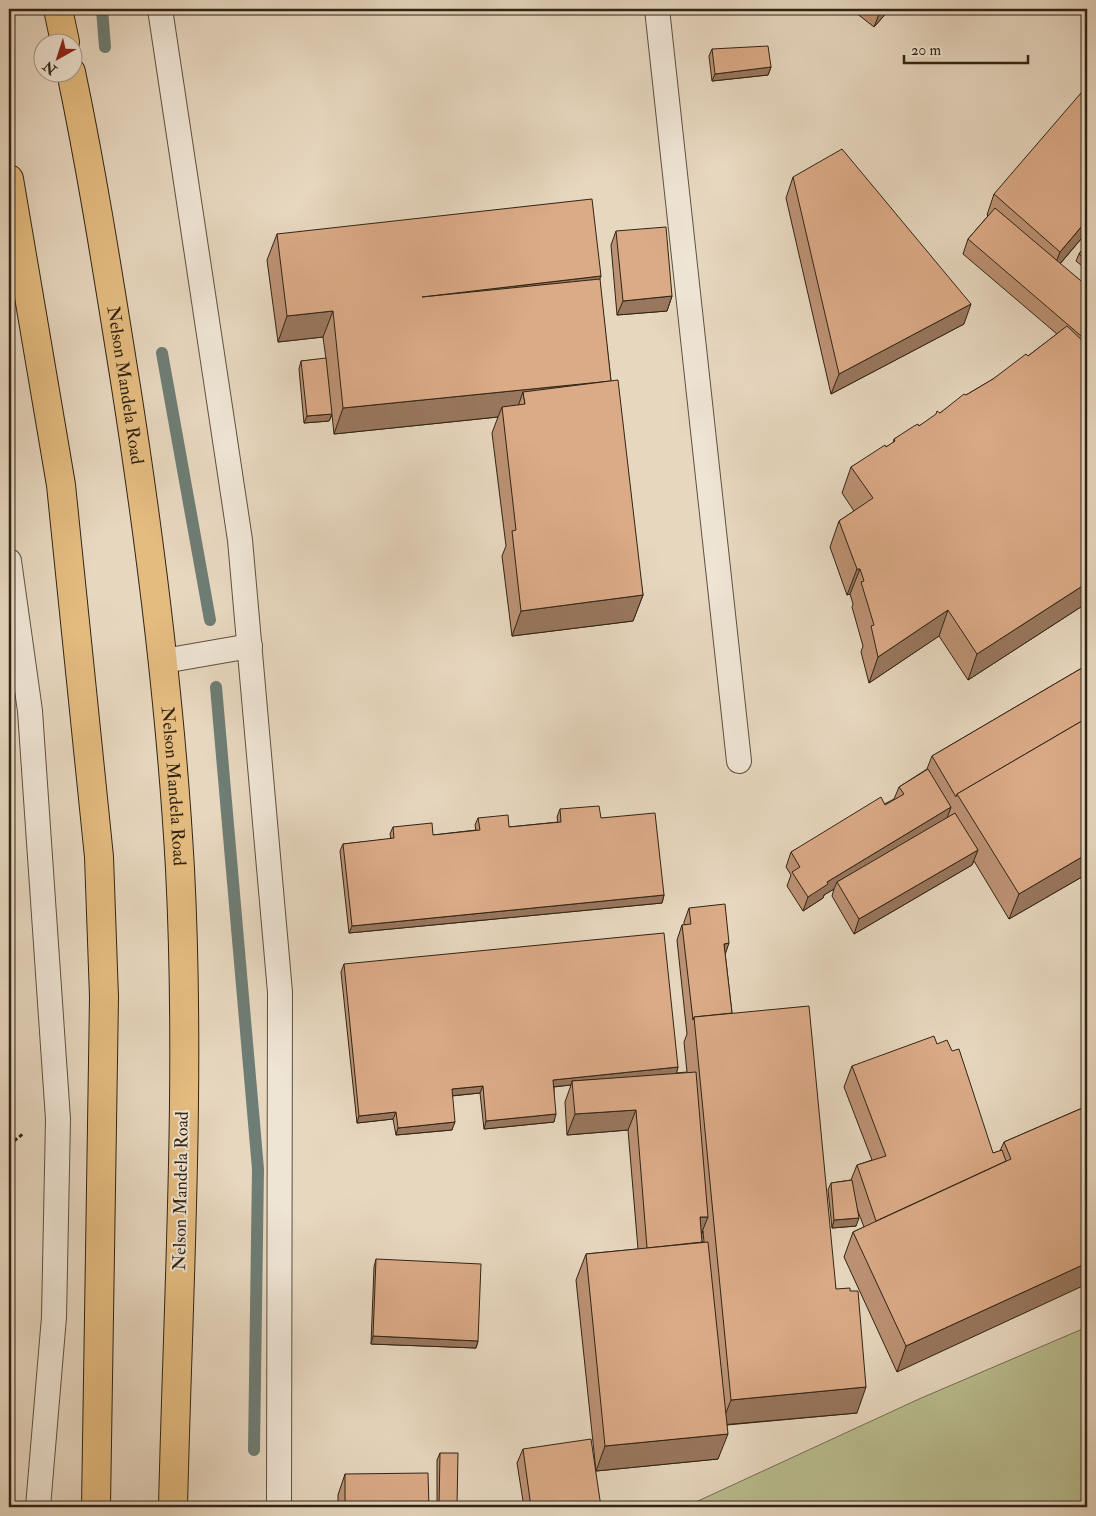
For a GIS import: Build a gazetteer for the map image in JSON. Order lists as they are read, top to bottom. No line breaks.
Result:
{"streets":{"main road":["Nelson Mandela Road"]},"scale_bar":"20 m","north":"bottom left"}
